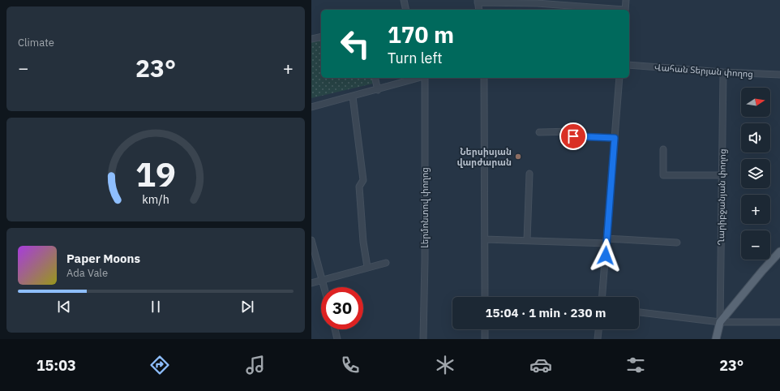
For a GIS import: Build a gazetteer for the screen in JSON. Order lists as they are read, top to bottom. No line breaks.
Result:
{"streets":{"street":["Վահան Տերյան փողոց","Ղարիբջանյան փողոց","Լերմոնտով փողոց"]},"crossings":[["Վահան Տերյան փողոց","Ղարիբջանյան փողոց"]],"places":["Ներսիսյան վարժարան"],"north":"right","page":{"tile":"Climate","turn":["170 m","Turn left"],"heat":["−","23°","+"],"map_buttons":["+","−"],"song":["Paper Moons","Ada Vale"],"limit":"30","trip":"15:04 · 1 min · 230 m","tabs":["15:03","23°"],"gauge":["19","km/h"]}}
